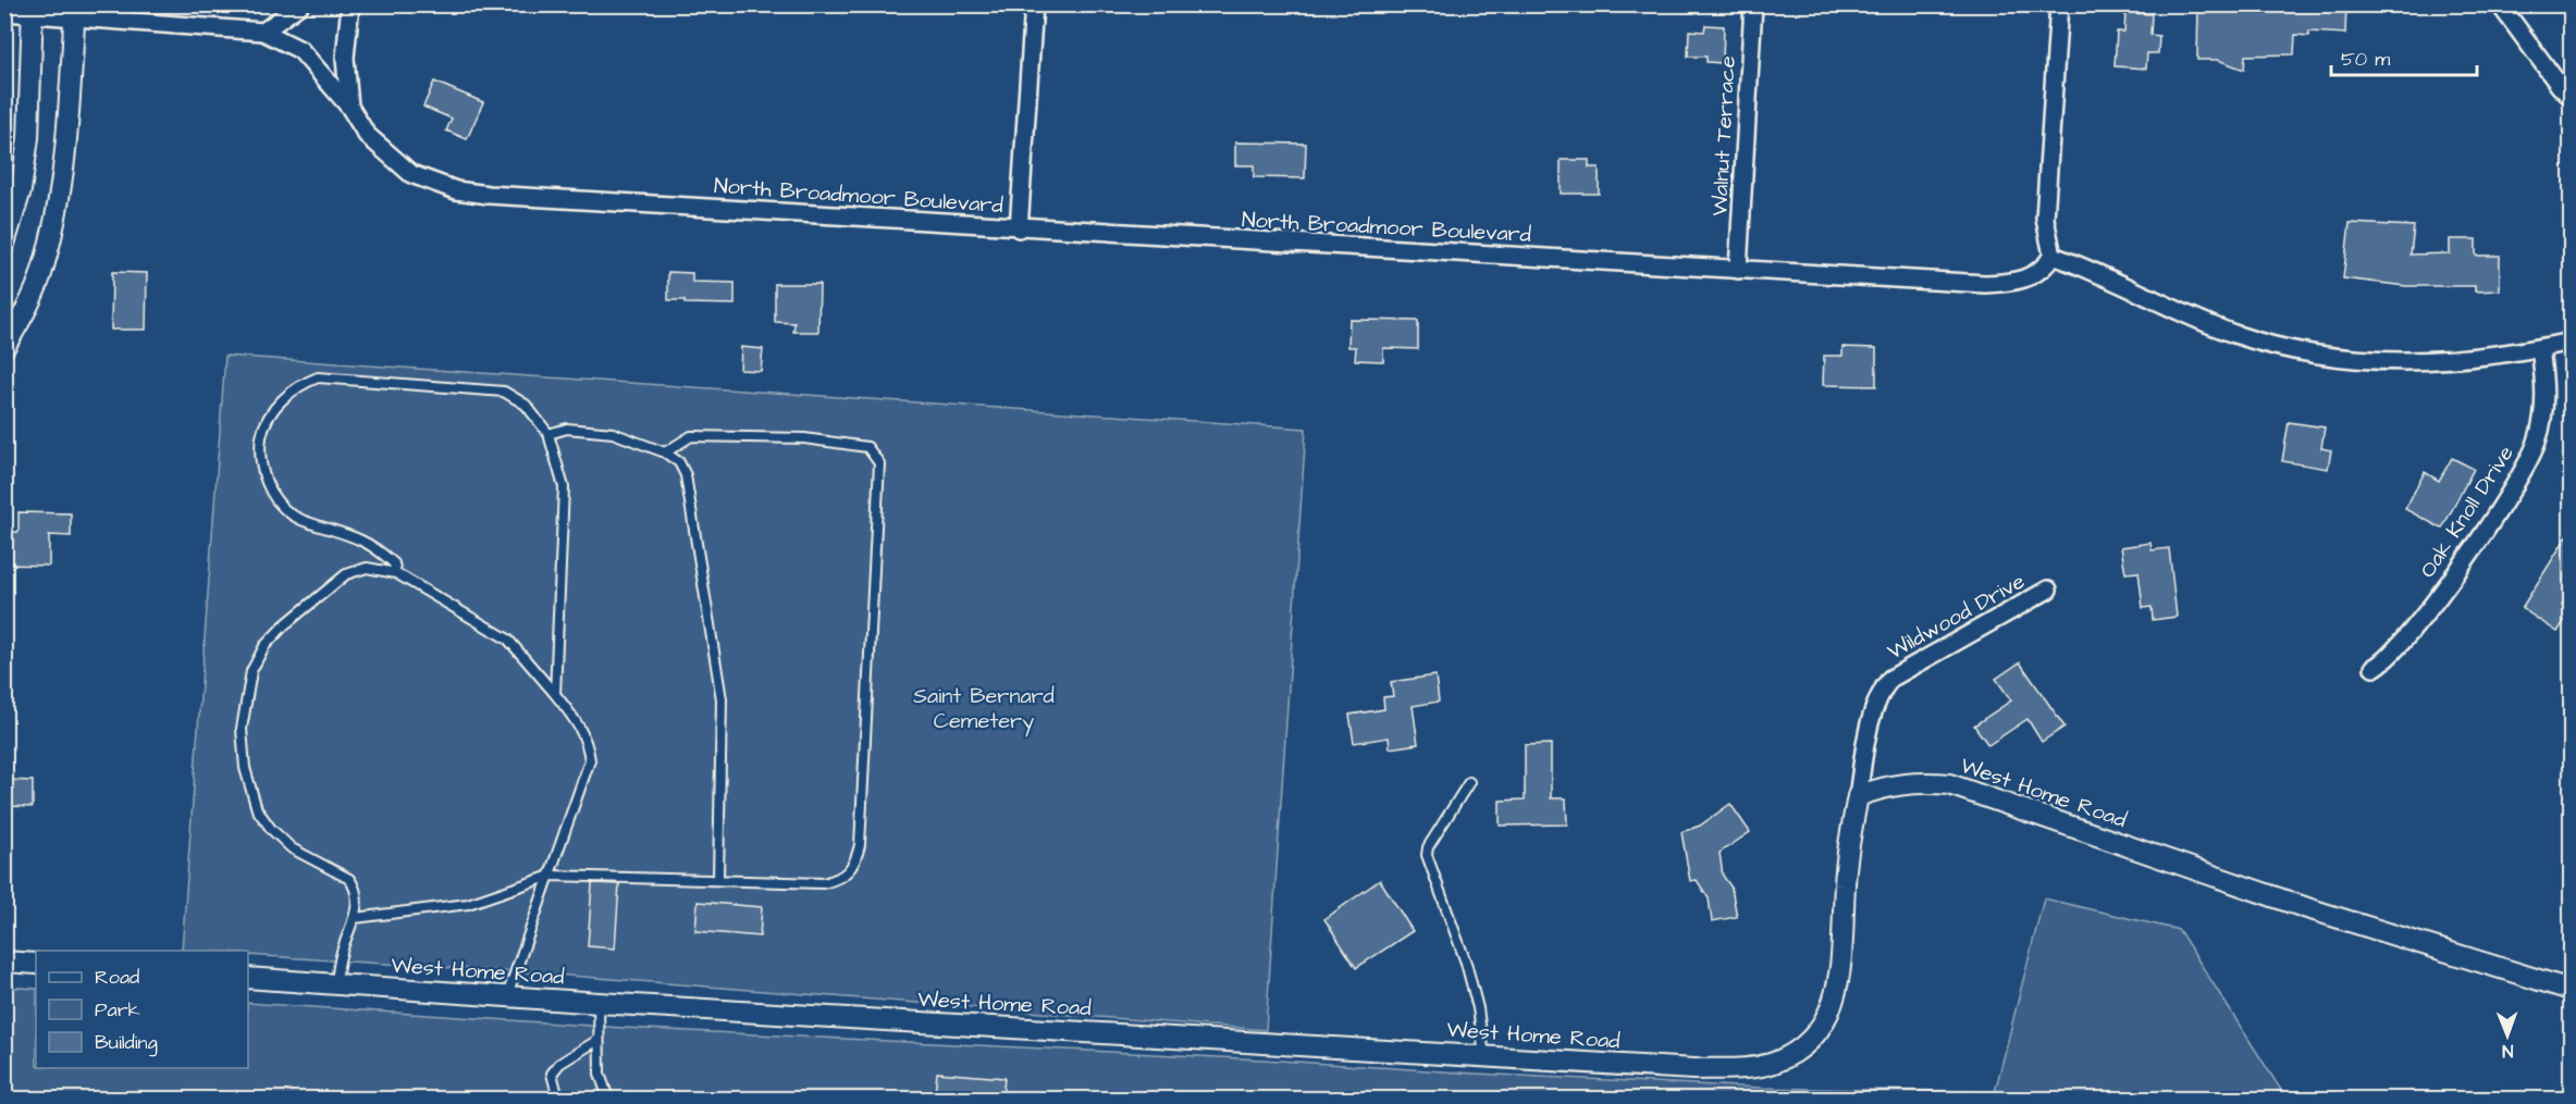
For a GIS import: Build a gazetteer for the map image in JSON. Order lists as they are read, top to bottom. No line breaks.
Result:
{"streets":{"street":["Walnut Terrace","North Broadmoor Boulevard","Oak Knoll Drive","Wildwood Drive","West Home Road"]},"crossings":[["Walnut Terrace","North Broadmoor Boulevard"],["Wildwood Drive","West Home Road"]],"parks":["Saint Bernard Cemetery"],"legend":["Road","Park","Building"],"scale_bar":"50 m","north":"bottom"}
